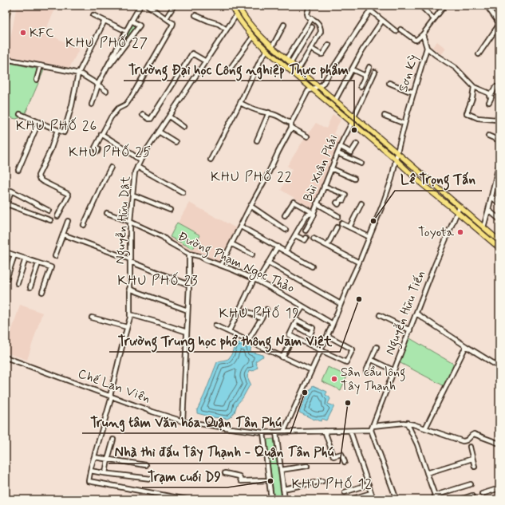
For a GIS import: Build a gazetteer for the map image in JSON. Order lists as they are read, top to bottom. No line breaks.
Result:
{"streets":{"street":["Sơn Kỳ","Bùi Xuân Phái","Nguyễn Hữu Dật","Đường Phạm Ngọc Thảo","Nguyễn Hữu Tiến","Chế Lan Viên"]},"crossings":[["Sơn Kỳ","Đường Phạm Ngọc Thảo"],["Sơn Kỳ","Chế Lan Viên"],["Nguyễn Hữu Dật","Đường Phạm Ngọc Thảo"],["Nguyễn Hữu Dật","Chế Lan Viên"],["Nguyễn Hữu Tiến","Chế Lan Viên"]],"districts":["KHU PHỐ 27","KHU PHỐ 26","KHU PHỐ 25","KHU PHỐ 22","KHU PHỐ 23","KHU PHỐ 19","KHU PHỐ 12"],"places":["KFC","Trường Đại học Công nghiệp Thực phẩm","Lê Trọng Tấn","Toyota","Trường Trung học phổ thông Nam Việt","Sân cầu lông Tây Thạnh","Trung tâm Văn hóa Quận Tân Phú","Nhà thi đấu Tây Thạnh - Quận Tân Phú","Trạm cuối D9"]}
